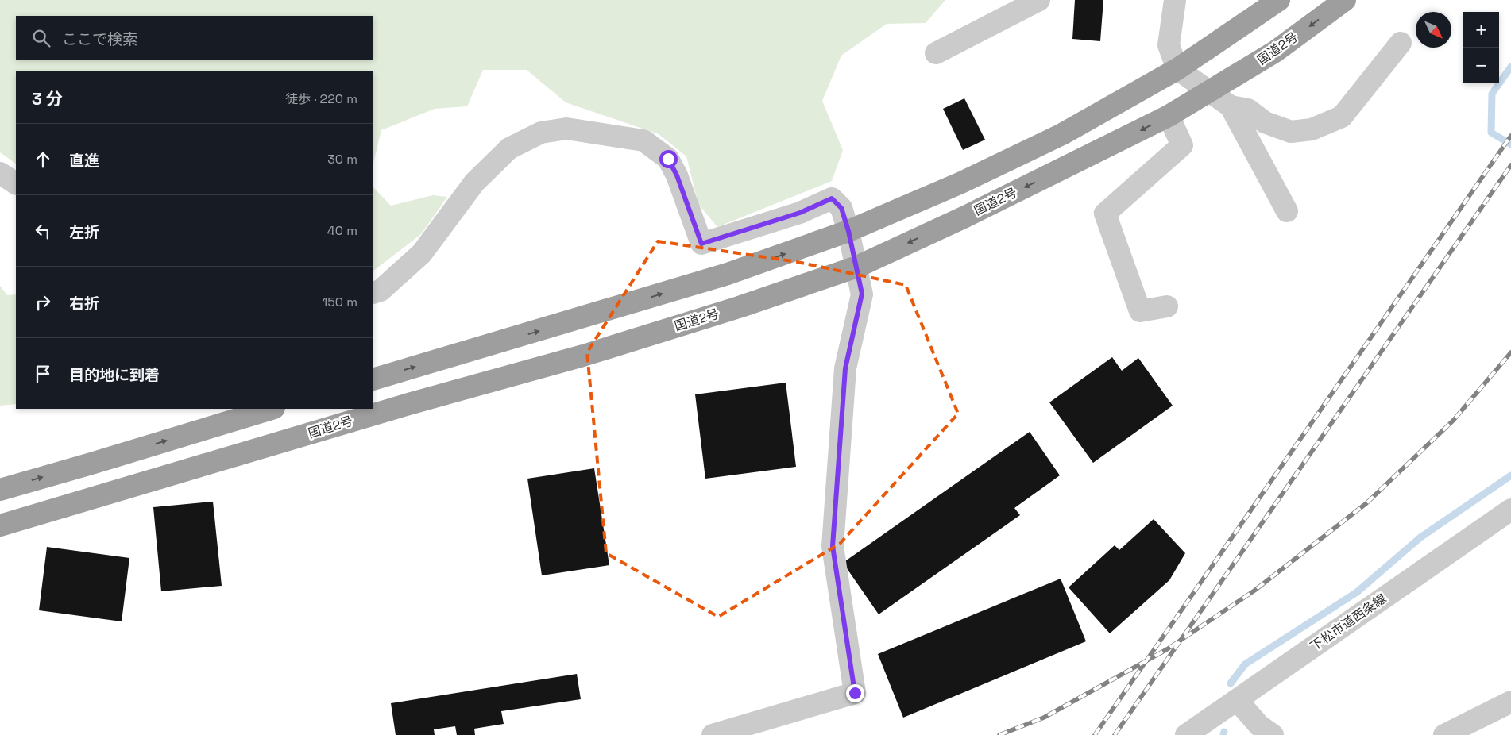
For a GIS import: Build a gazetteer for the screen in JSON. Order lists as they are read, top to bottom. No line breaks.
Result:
{"streets":{"highway":["国道2号"],"street":["下松市道西条線"]},"north":"bottom right","page":{"map_buttons":["+","−"],"search":"ここで検索","heading":["3 分","徒歩 · 220 m"],"list":[["直進","30 m"],["左折","40 m"],["右折","150 m"],"目的地に到着"]}}
